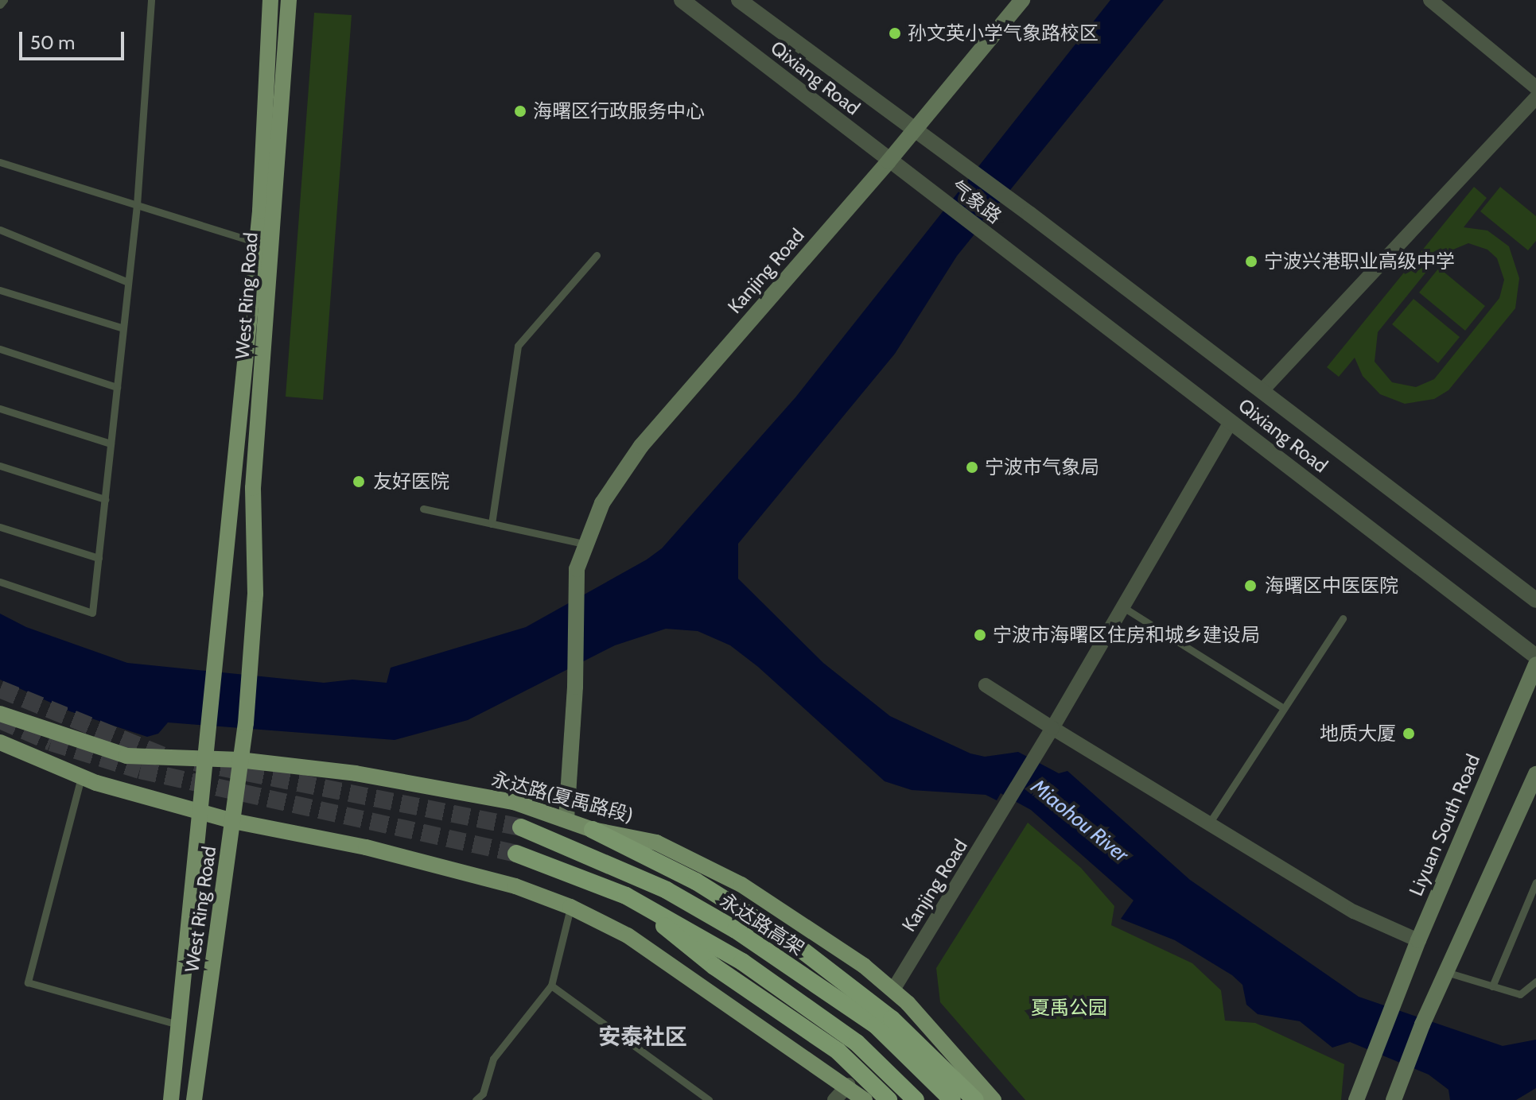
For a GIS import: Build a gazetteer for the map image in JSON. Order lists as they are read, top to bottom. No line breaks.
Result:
{"streets":{"highway":["永达路高架"],"main road":["Kanjing Road","West Ring Road","永达路(夏禹路段)","Liyuan South Road"],"street":["Qixiang Road","气象路"]},"crossings":[["Qixiang Road","气象路"],["Qixiang Road","Kanjing Road"],["Kanjing Road","永达路(夏禹路段)"],["West Ring Road","永达路(夏禹路段)"]],"districts":["安泰社区"],"water":["Miaohou River"],"parks":["夏禹公园"],"places":["孙文英小学气象路校区","海曙区行政服务中心","宁波兴港职业高级中学","宁波市气象局","友好医院","海曙区中医医院","宁波市海曙区住房和城乡建设局","地质大厦"],"scale_bar":"50 m"}
